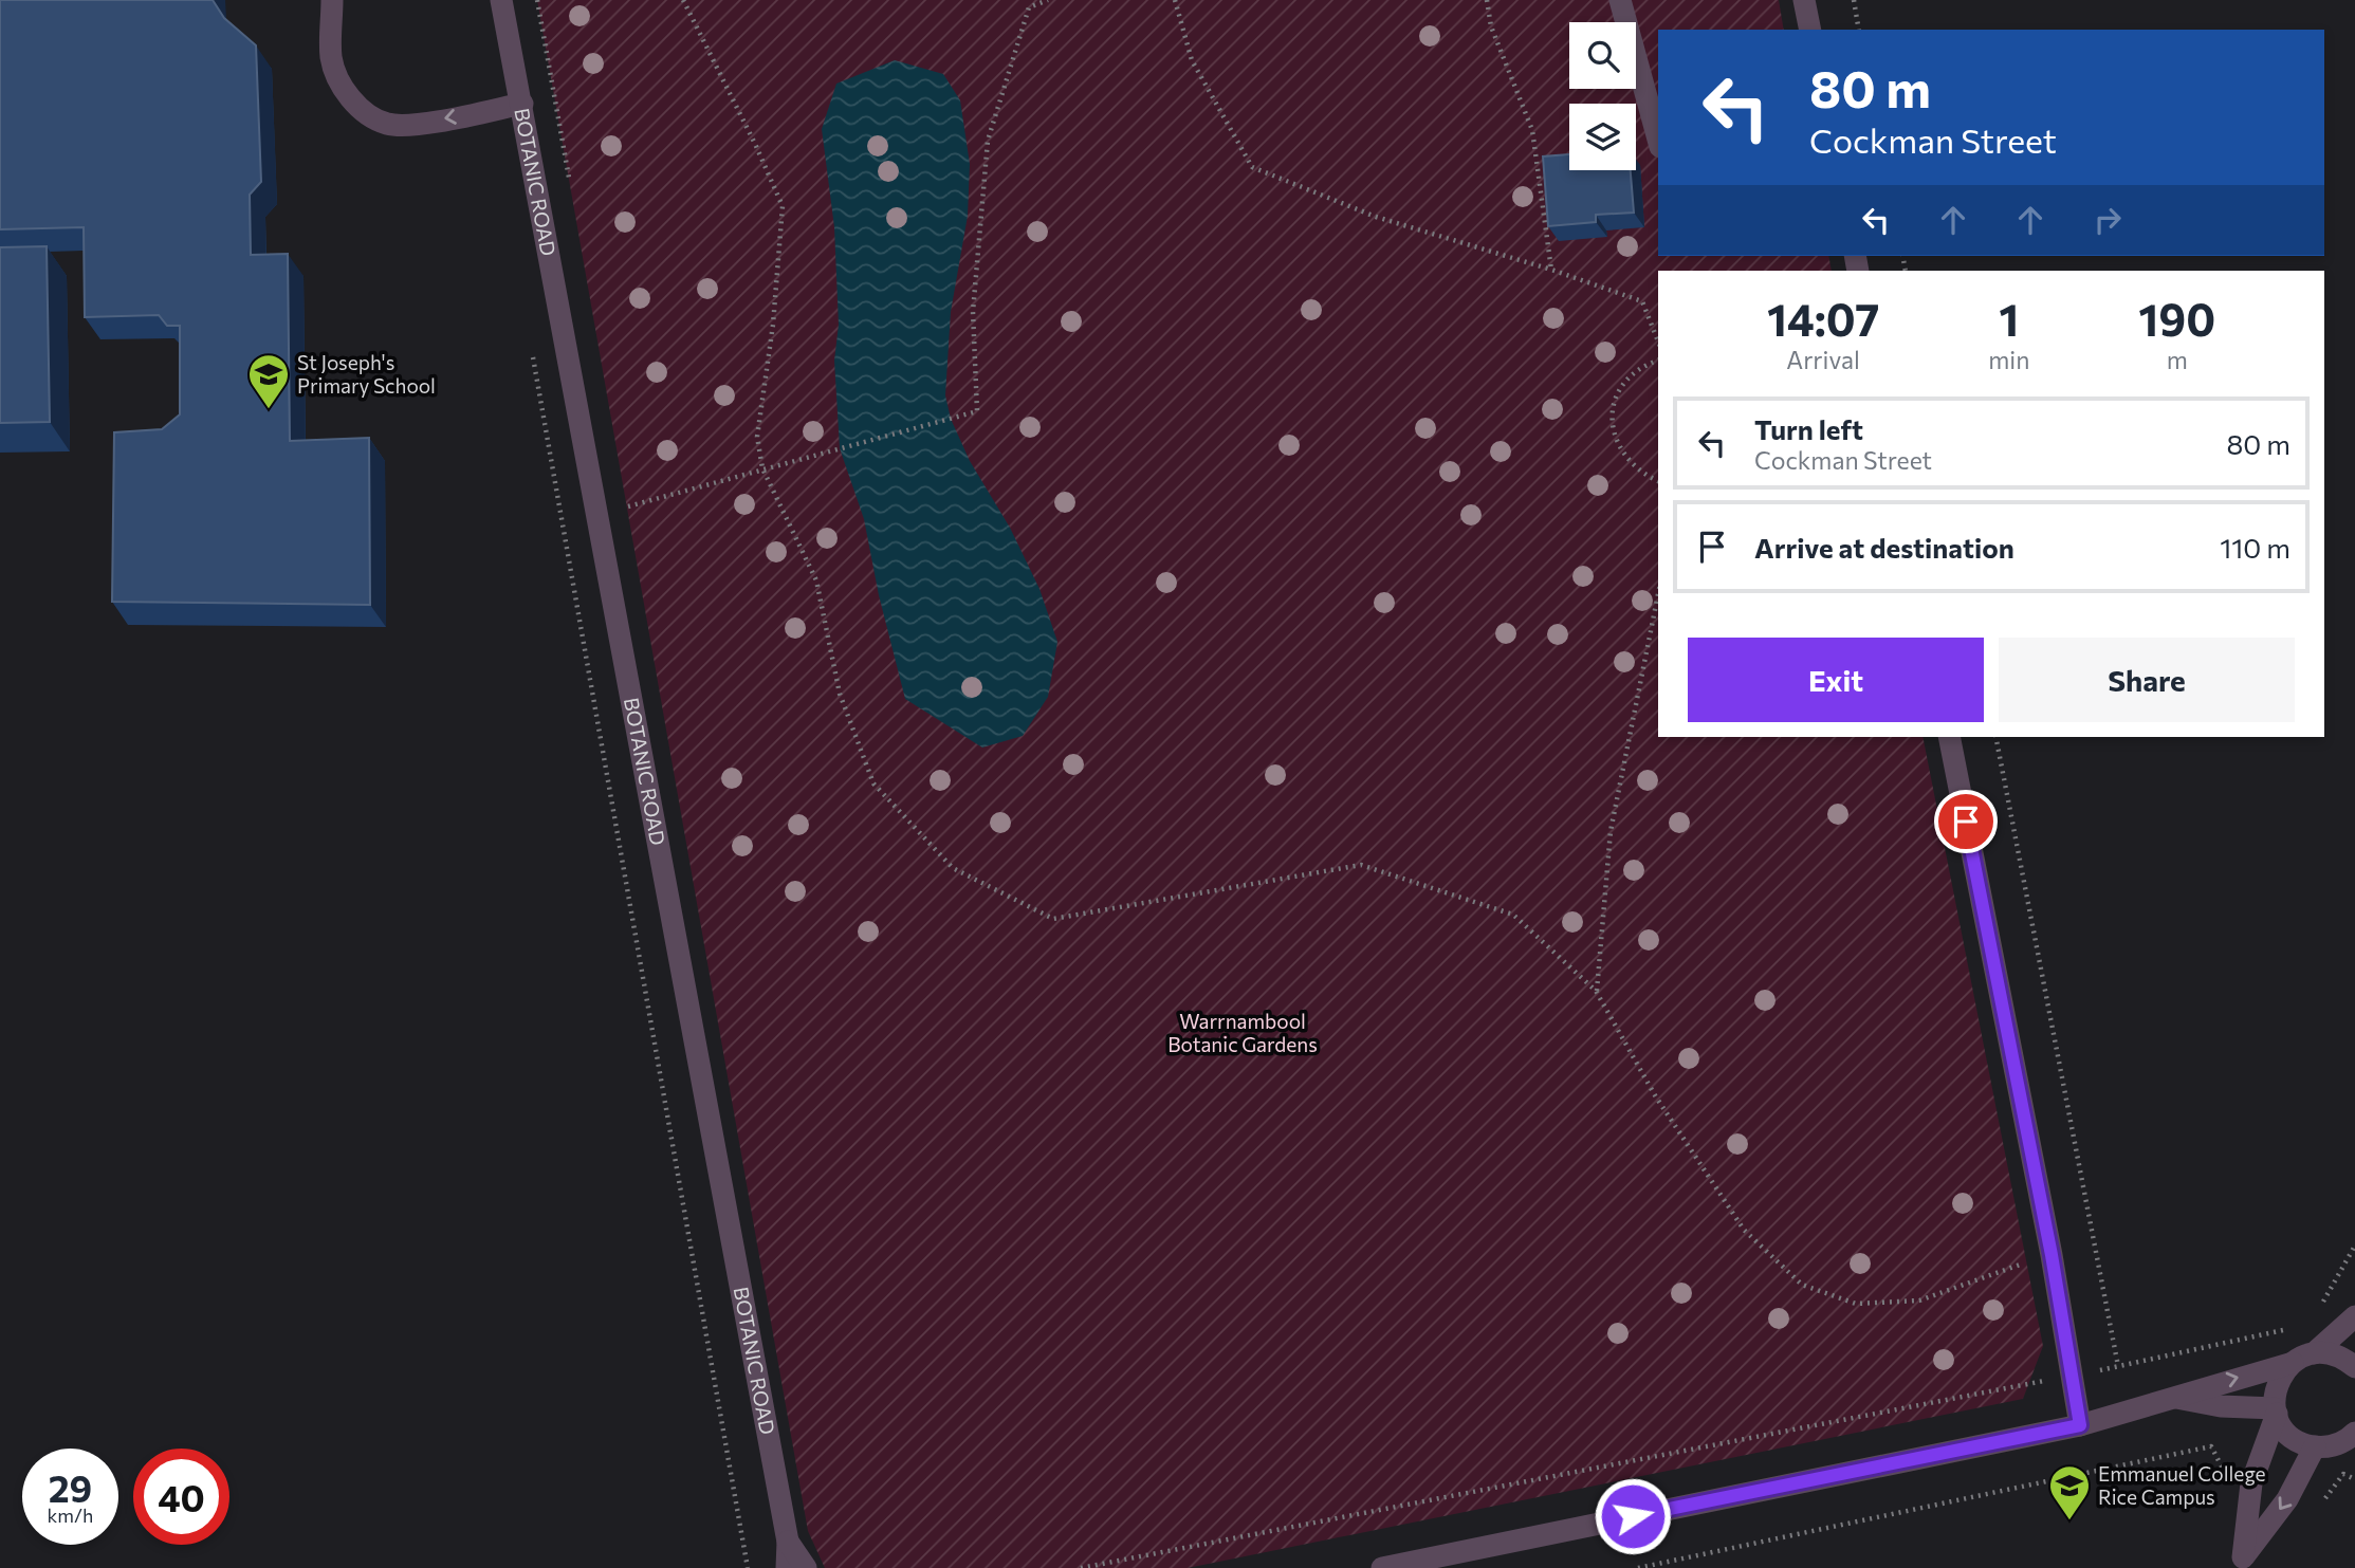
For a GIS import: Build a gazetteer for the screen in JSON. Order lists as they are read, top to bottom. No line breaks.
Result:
{"streets":{"street":["BOTANIC ROAD"]},"parks":["Warrnambool Botanic Gardens"],"places":{"school or university":["St Joseph's Primary School","Emmanuel College Rice Campus"]},"page":{"turn":["80 m","Cockman Street"],"eta":["14:07","Arrival","1","min","190","m"],"list":[{"name":"Turn left","note":"Cockman Street","value":"80 m"},{"name":"Arrive at destination","value":"110 m"}],"buttons":["Exit","Share"],"speed":"29 km/h","limit":"40"}}
